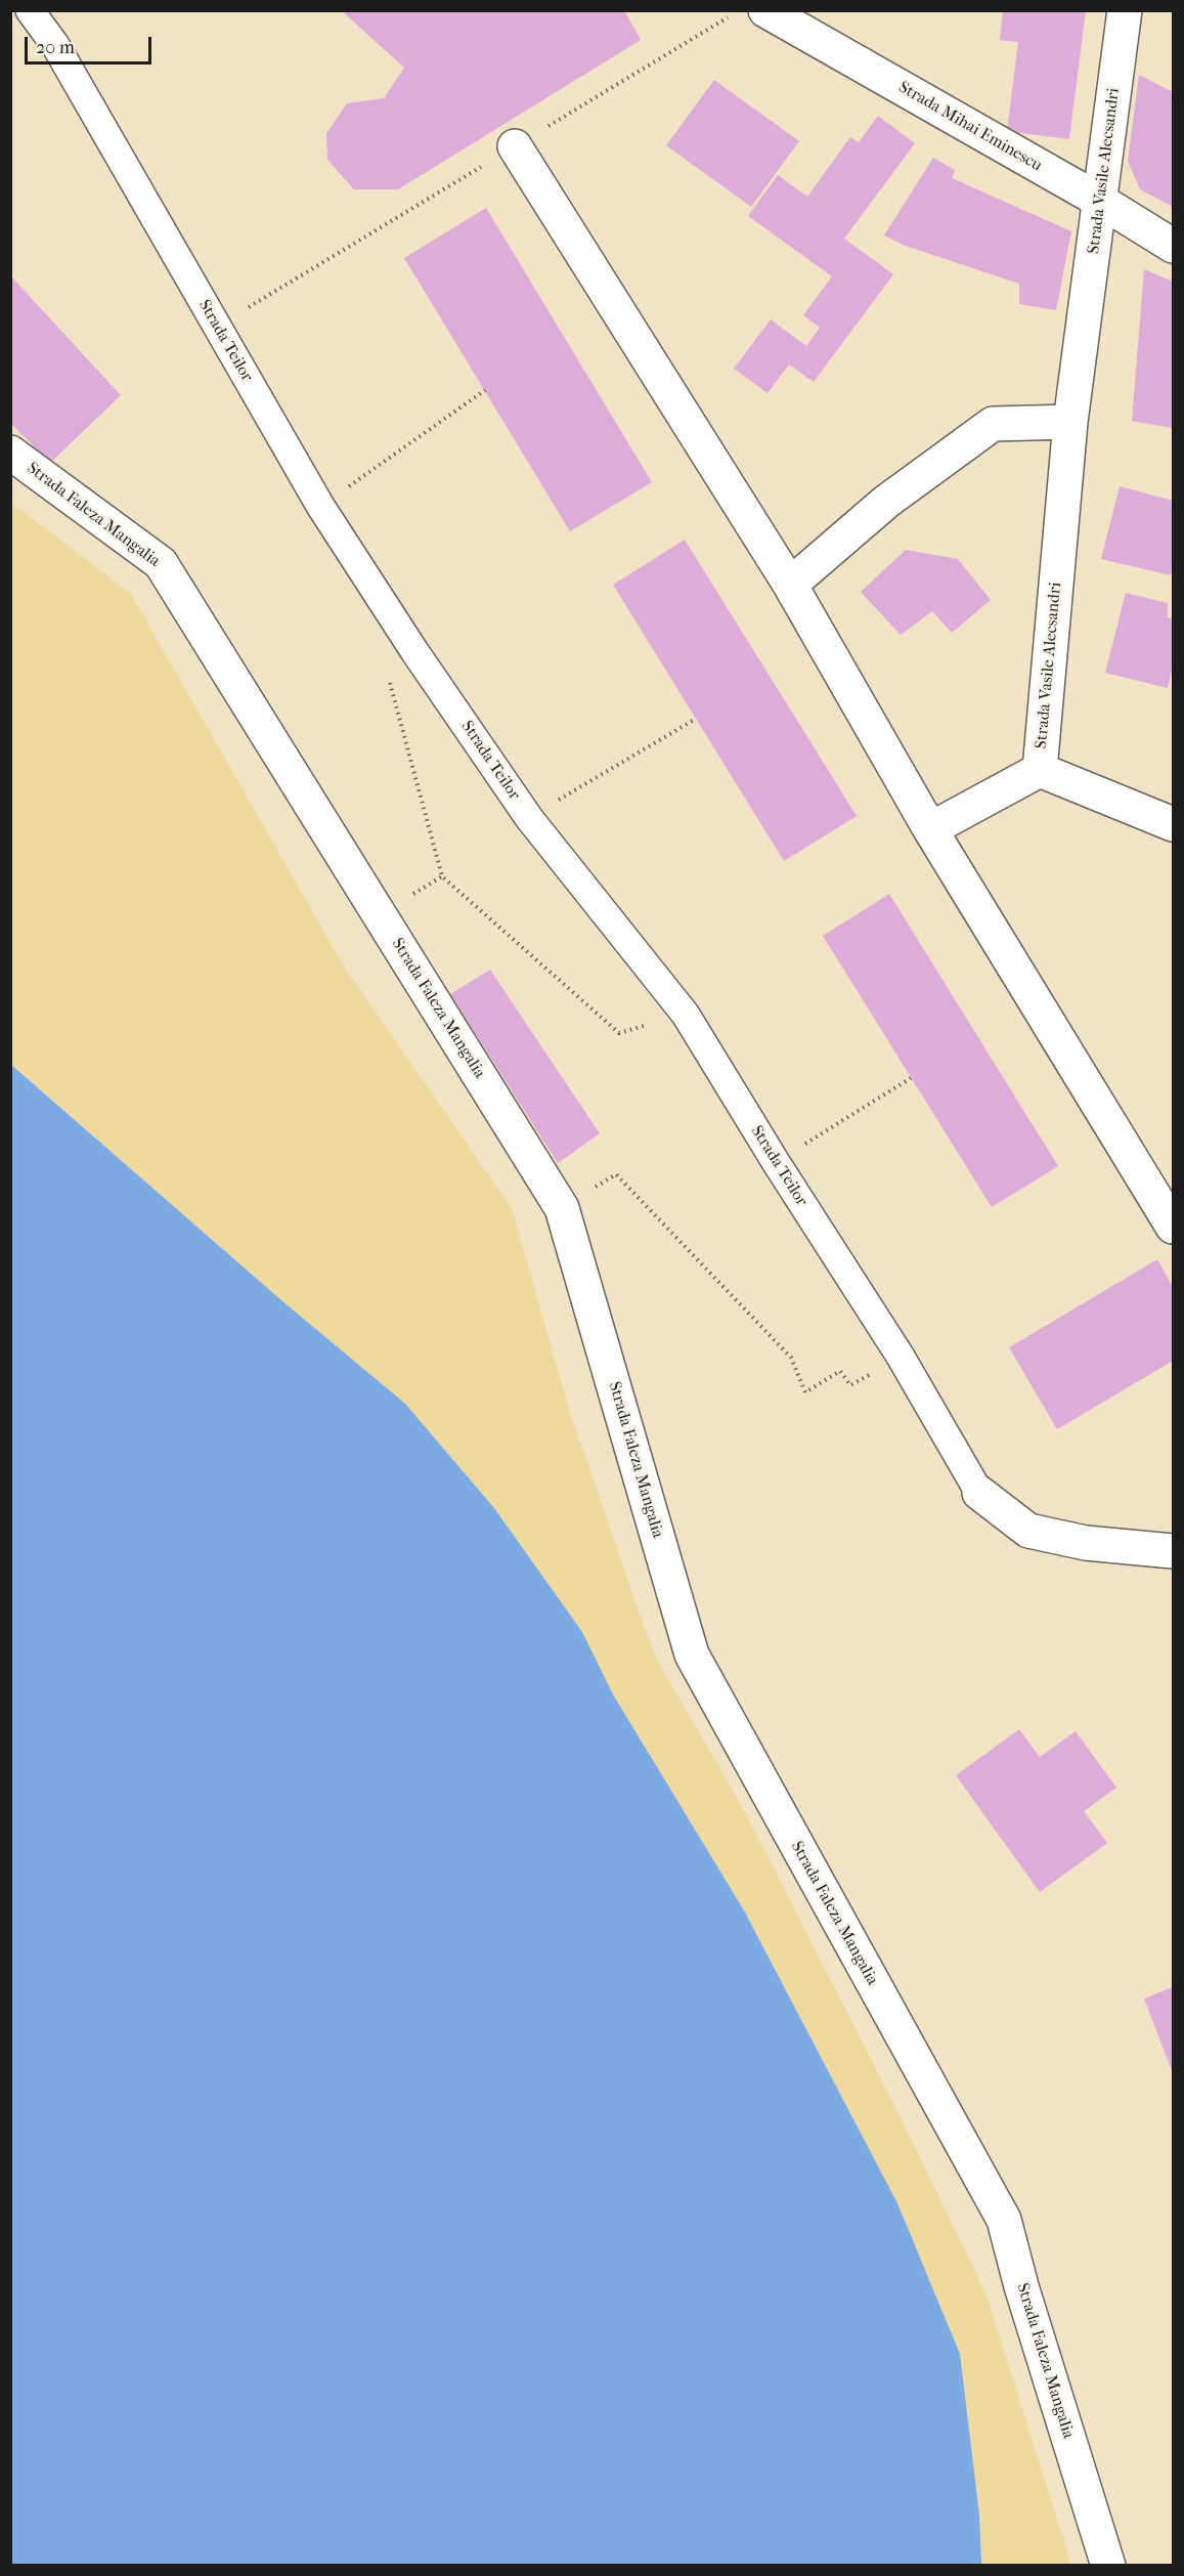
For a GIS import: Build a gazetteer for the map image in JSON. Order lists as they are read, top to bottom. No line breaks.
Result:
{"streets":{"street":["Strada Mihai Eminescu","Strada Vasile Alecsandri","Strada Teilor","Strada Faleza Mangalia"]},"crossings":[["Strada Mihai Eminescu","Strada Vasile Alecsandri"]],"scale_bar":"20 m"}
